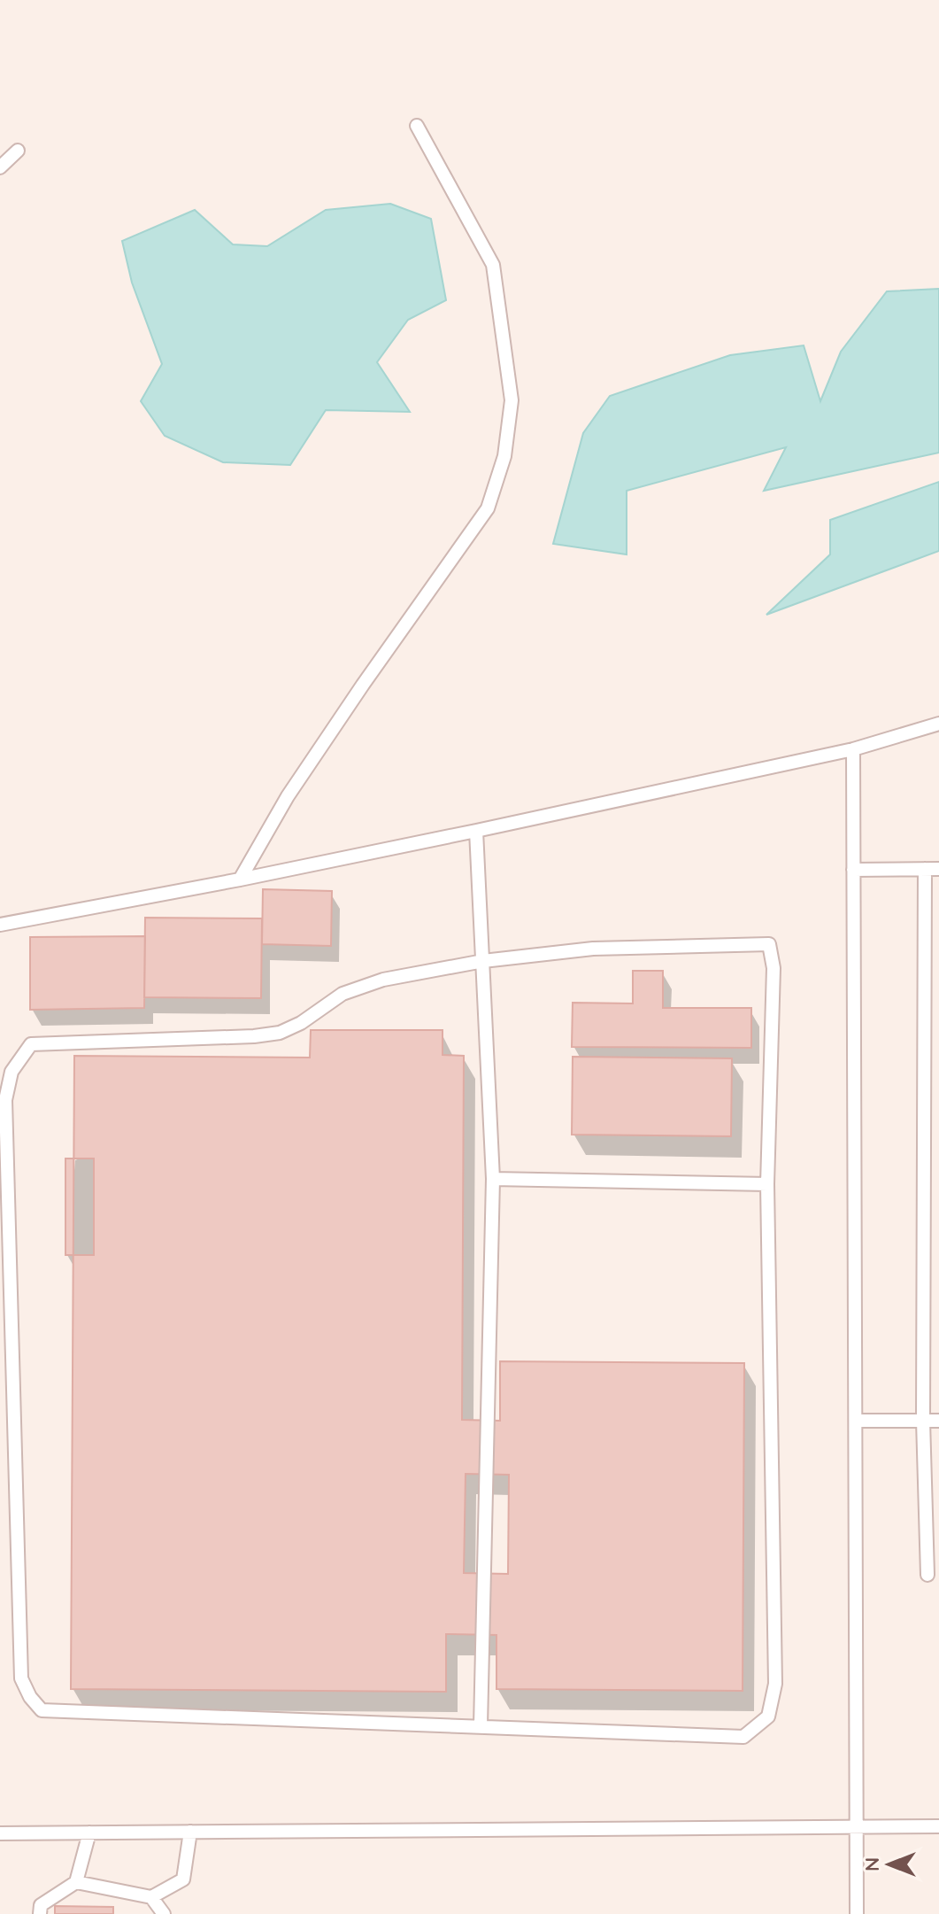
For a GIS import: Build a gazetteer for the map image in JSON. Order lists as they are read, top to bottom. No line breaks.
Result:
{"north":"left"}
